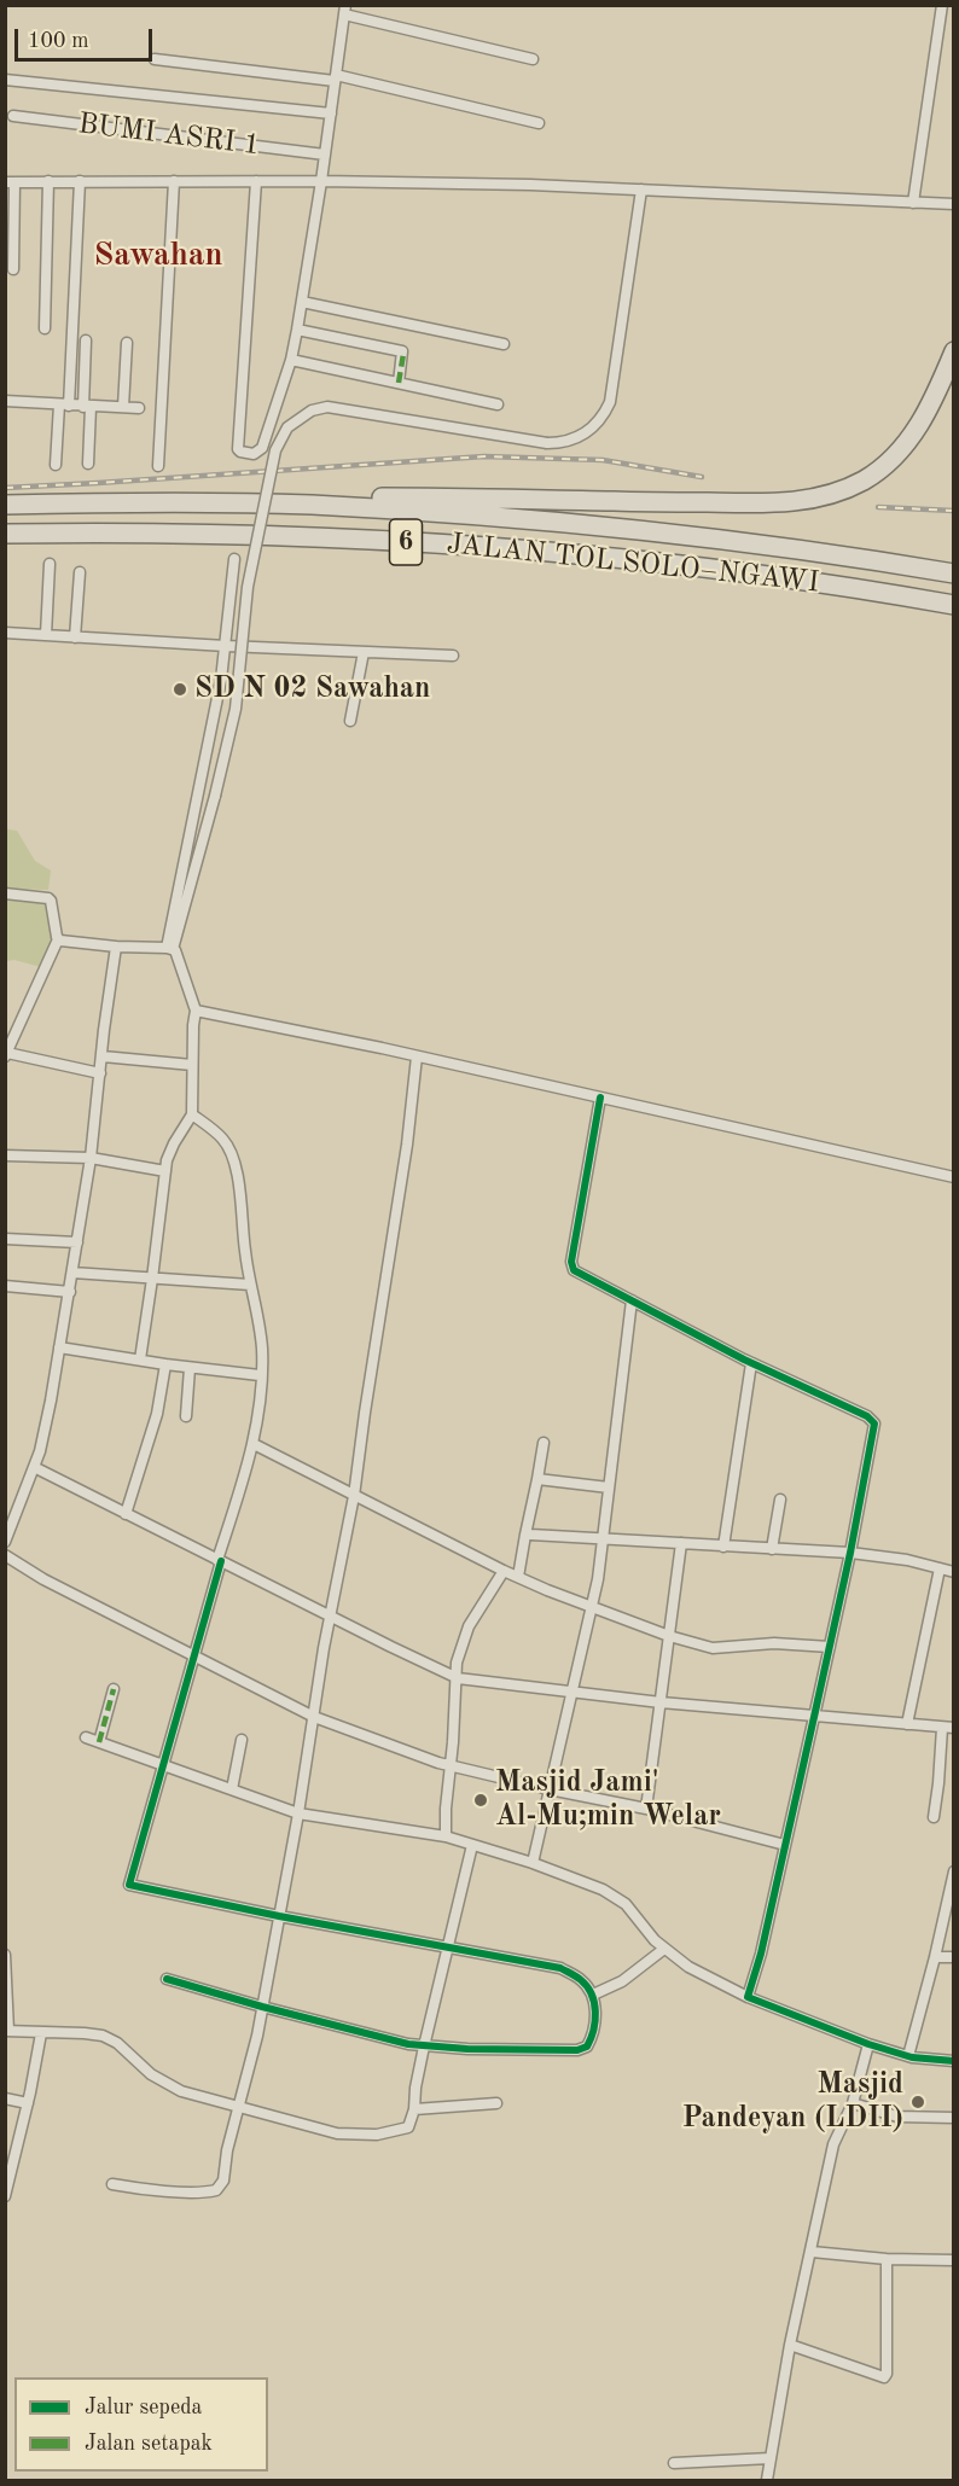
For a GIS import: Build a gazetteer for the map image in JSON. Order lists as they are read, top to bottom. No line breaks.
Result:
{"streets":{"highway":["6","JALAN TOL SOLO–NGAWI"],"street":["BUMI ASRI 1"]},"districts":["Sawahan"],"places":["SD N 02 Sawahan","Masjid Jami' Al-Mu;min Welar","Masjid Pandeyan (LDII)"],"legend":["Jalur sepeda","Jalan setapak"],"scale_bar":"100 m"}
